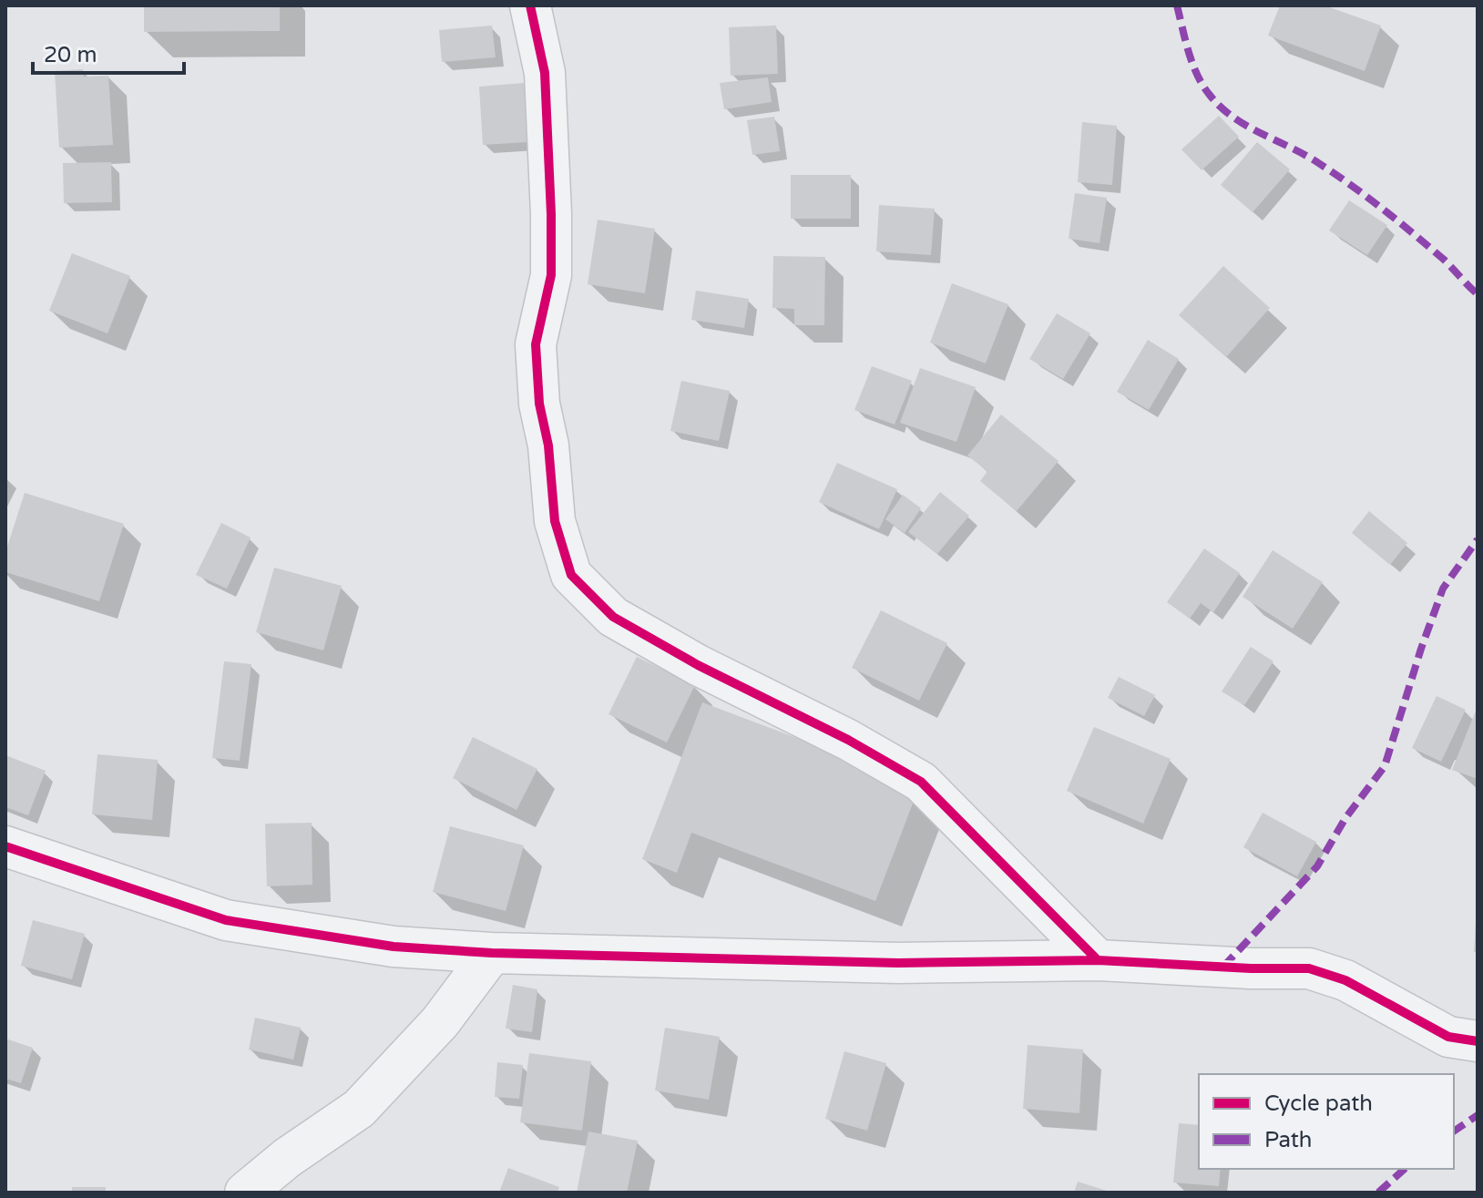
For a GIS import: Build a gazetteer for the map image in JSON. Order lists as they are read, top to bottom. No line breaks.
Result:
{"legend":["Cycle path","Path"],"scale_bar":"20 m"}
